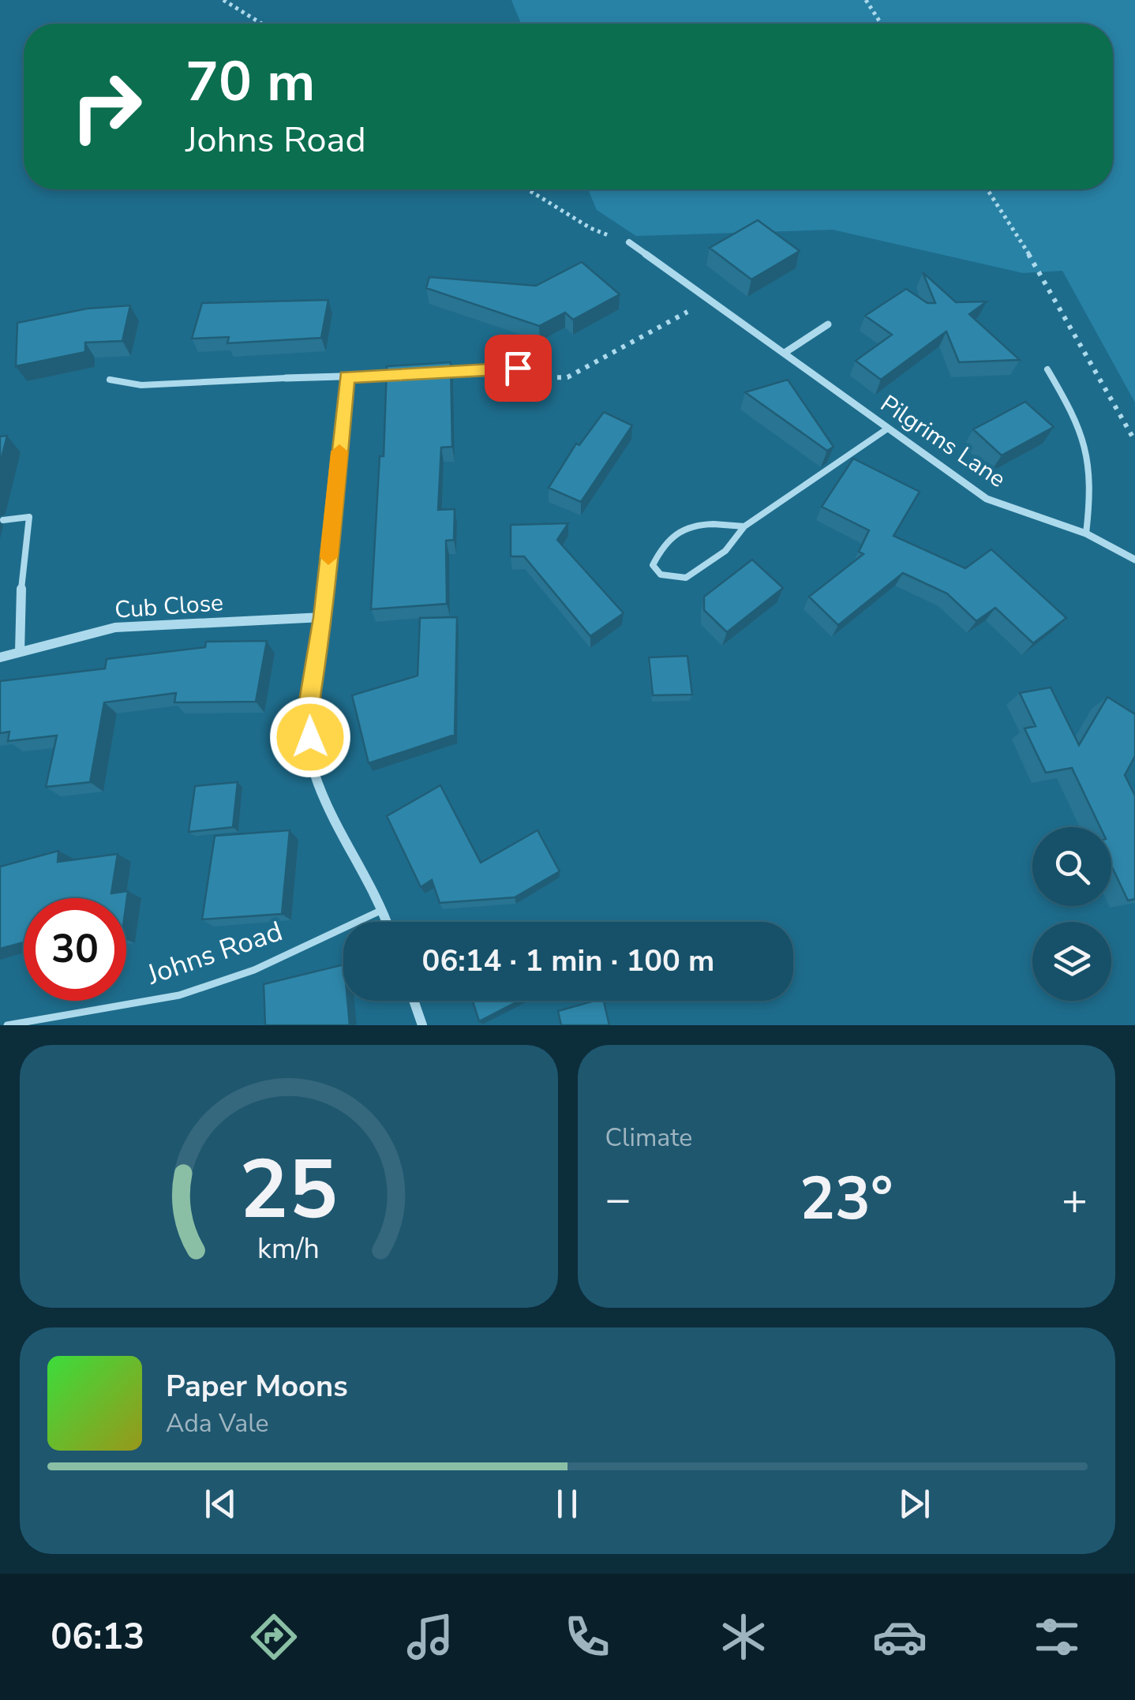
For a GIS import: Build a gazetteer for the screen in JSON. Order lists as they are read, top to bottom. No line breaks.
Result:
{"streets":{"street":["Pilgrims Lane","Cub Close"],"lane":["Johns Road"]},"page":{"turn":["70 m","Johns Road"],"limit":"30","trip":"06:14 · 1 min · 100 m","tile":"Climate","heat":["−","23°","+"],"song":["Paper Moons","Ada Vale"],"tabs":"06:13","gauge":["25","km/h"]}}
